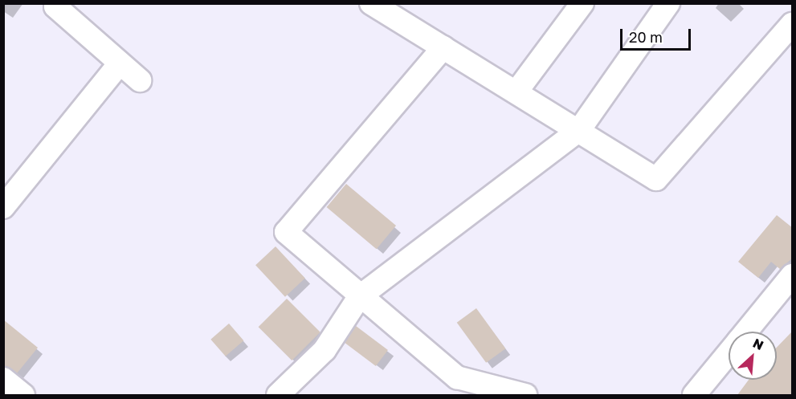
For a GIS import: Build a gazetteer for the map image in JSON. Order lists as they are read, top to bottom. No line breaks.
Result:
{"scale_bar":"20 m","north":"top right"}
